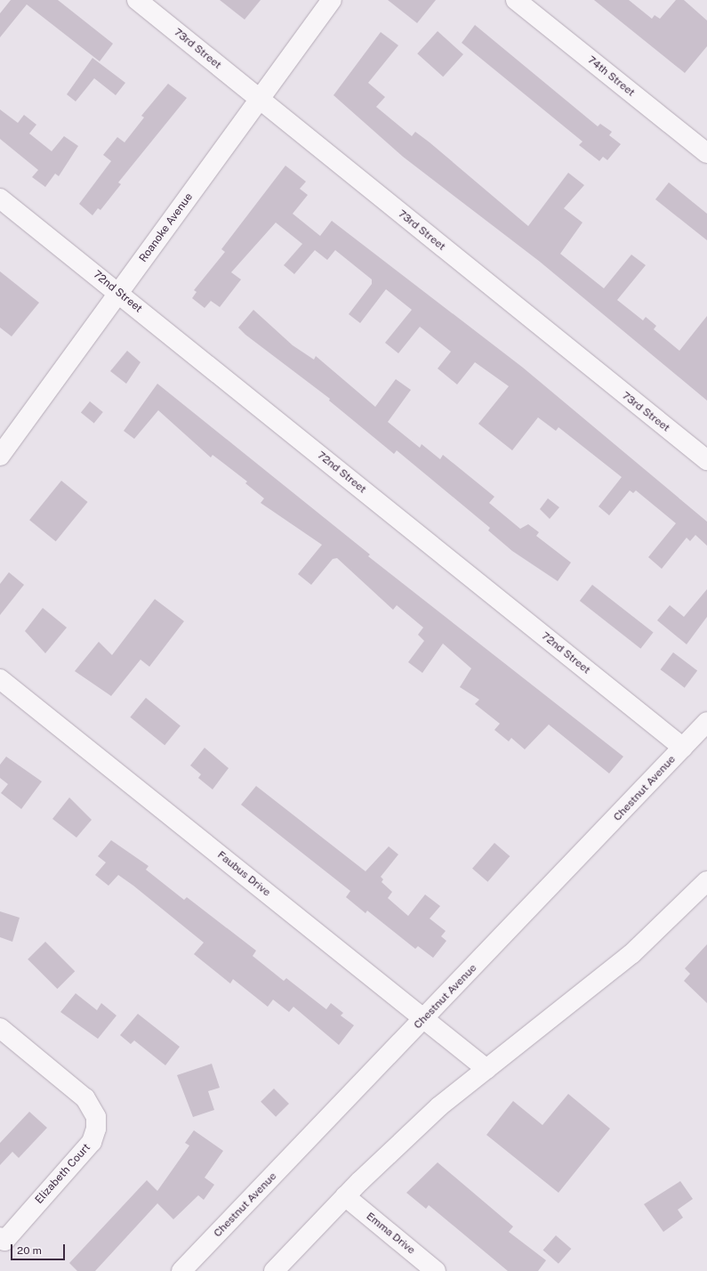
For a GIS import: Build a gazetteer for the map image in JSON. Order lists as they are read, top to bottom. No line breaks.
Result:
{"streets":{"street":["73rd Street","74th Street","Roanoke Avenue","72nd Street","Chestnut Avenue","Faubus Drive","Elizabeth Court","Emma Drive"]},"crossings":[["73rd Street","Roanoke Avenue"],["Roanoke Avenue","72nd Street"],["72nd Street","Chestnut Avenue"],["Chestnut Avenue","Faubus Drive"]],"scale_bar":"20 m"}
